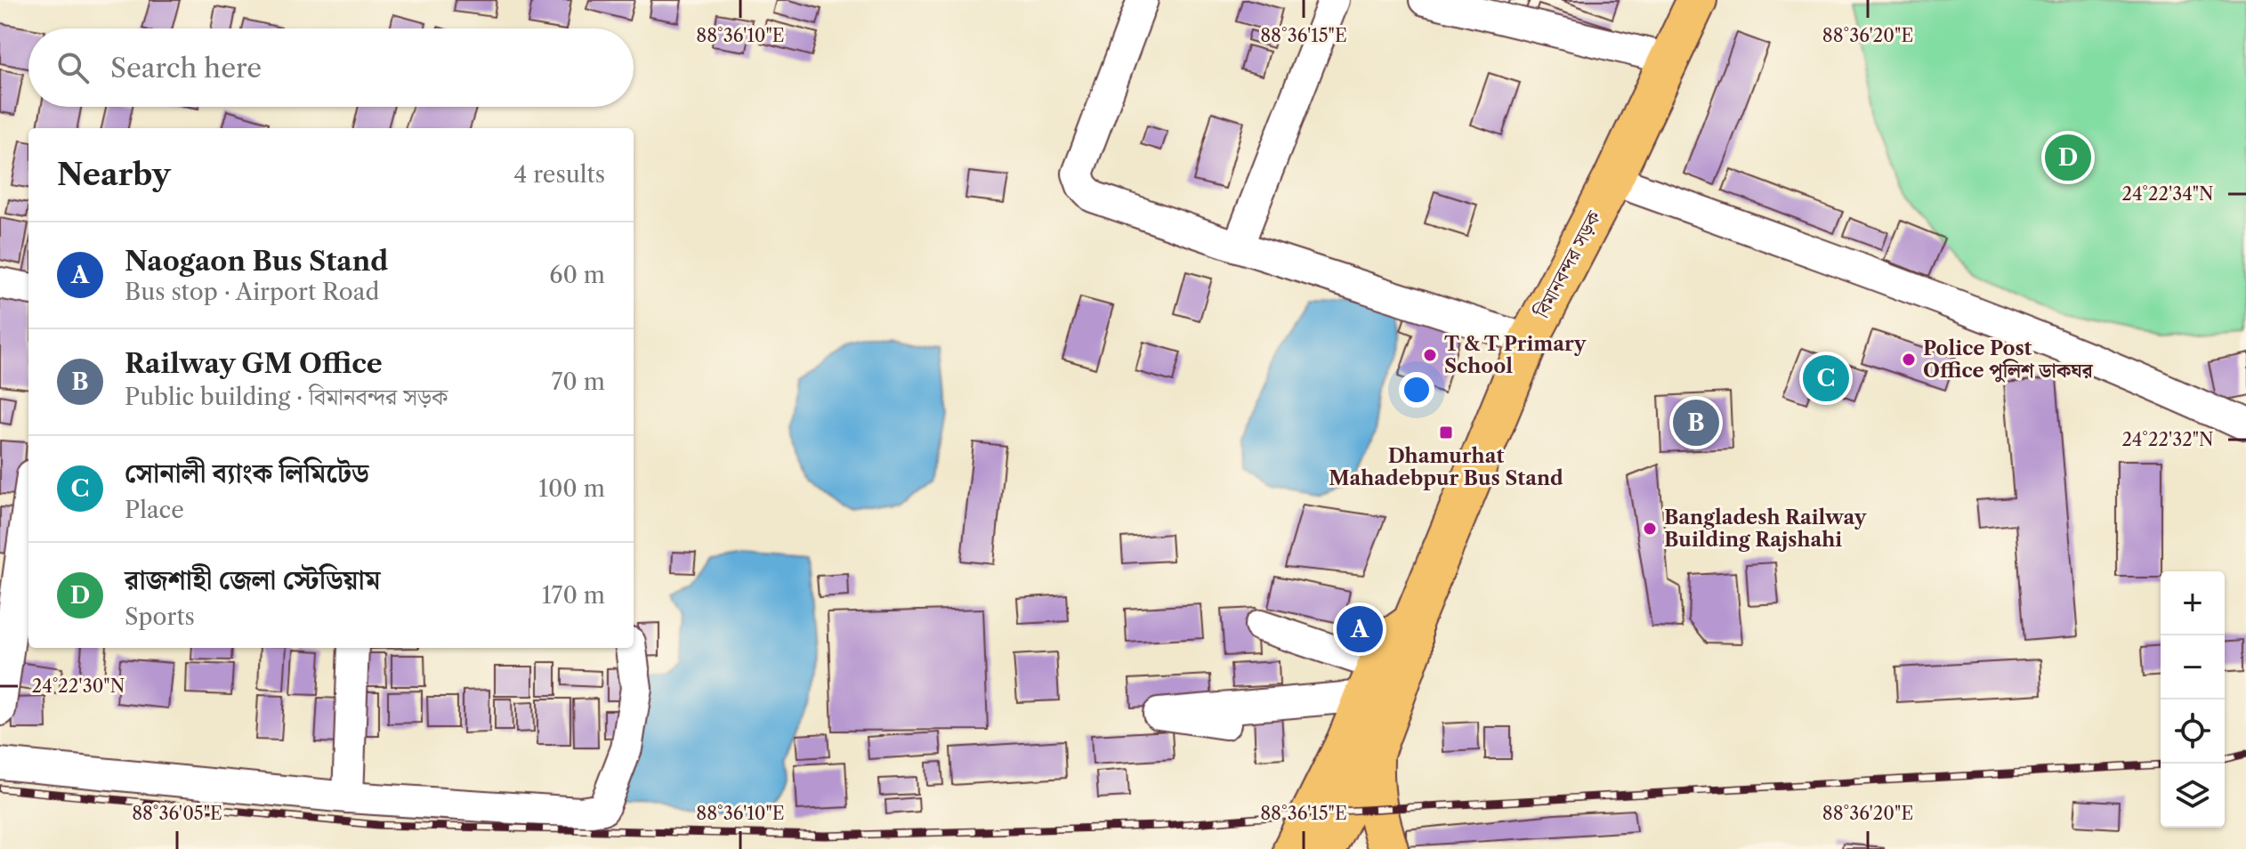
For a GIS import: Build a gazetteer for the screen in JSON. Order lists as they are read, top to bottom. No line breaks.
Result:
{"streets":{"main road":["বিমানবন্দর সড়ক"]},"places":{"other":["T & T Primary School","Police Post Office পুলিশ ডাকঘর","Bangladesh Railway Building Rajshahi"],"transit":["Dhamurhat Mahadebpur Bus Stand"]},"page":{"search":"Search here","heading":["Nearby","4 results"],"pins":["D","C","B","A"],"list":[{"mark":"A","name":"Naogaon Bus Stand","note":"Bus stop · Airport Road","value":"60 m"},{"mark":"B","name":"Railway GM Office","note":"Public building · বিমানবন্দর সড়ক","value":"70 m"},{"mark":"C","name":"সোনালী ব্যাংক লিমিটেড","note":"Place","value":"100 m"},{"mark":"D","name":"রাজশাহী জেলা স্টেডিয়াম","note":"Sports","value":"170 m"}],"map_buttons":["+","−"]},"coordinates":["88°36'10\"E","88°36'15\"E","88°36'20\"E","24°22'34\"N","24°22'32\"N","24°22'30\"N","88°36'05\"E"]}
